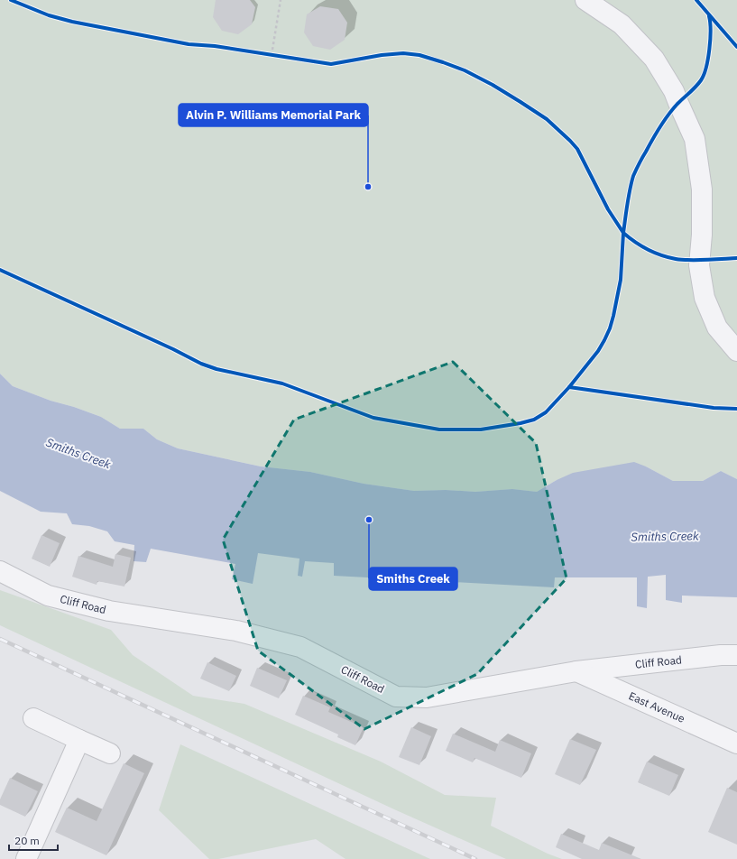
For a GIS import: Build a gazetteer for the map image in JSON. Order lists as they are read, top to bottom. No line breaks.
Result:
{"streets":{"street":["Cliff Road","East Avenue"]},"crossings":[["Cliff Road","East Avenue"]],"water":["Smiths Creek"],"places":["Alvin P. Williams Memorial Park","Smiths Creek"],"scale_bar":"20 m"}
